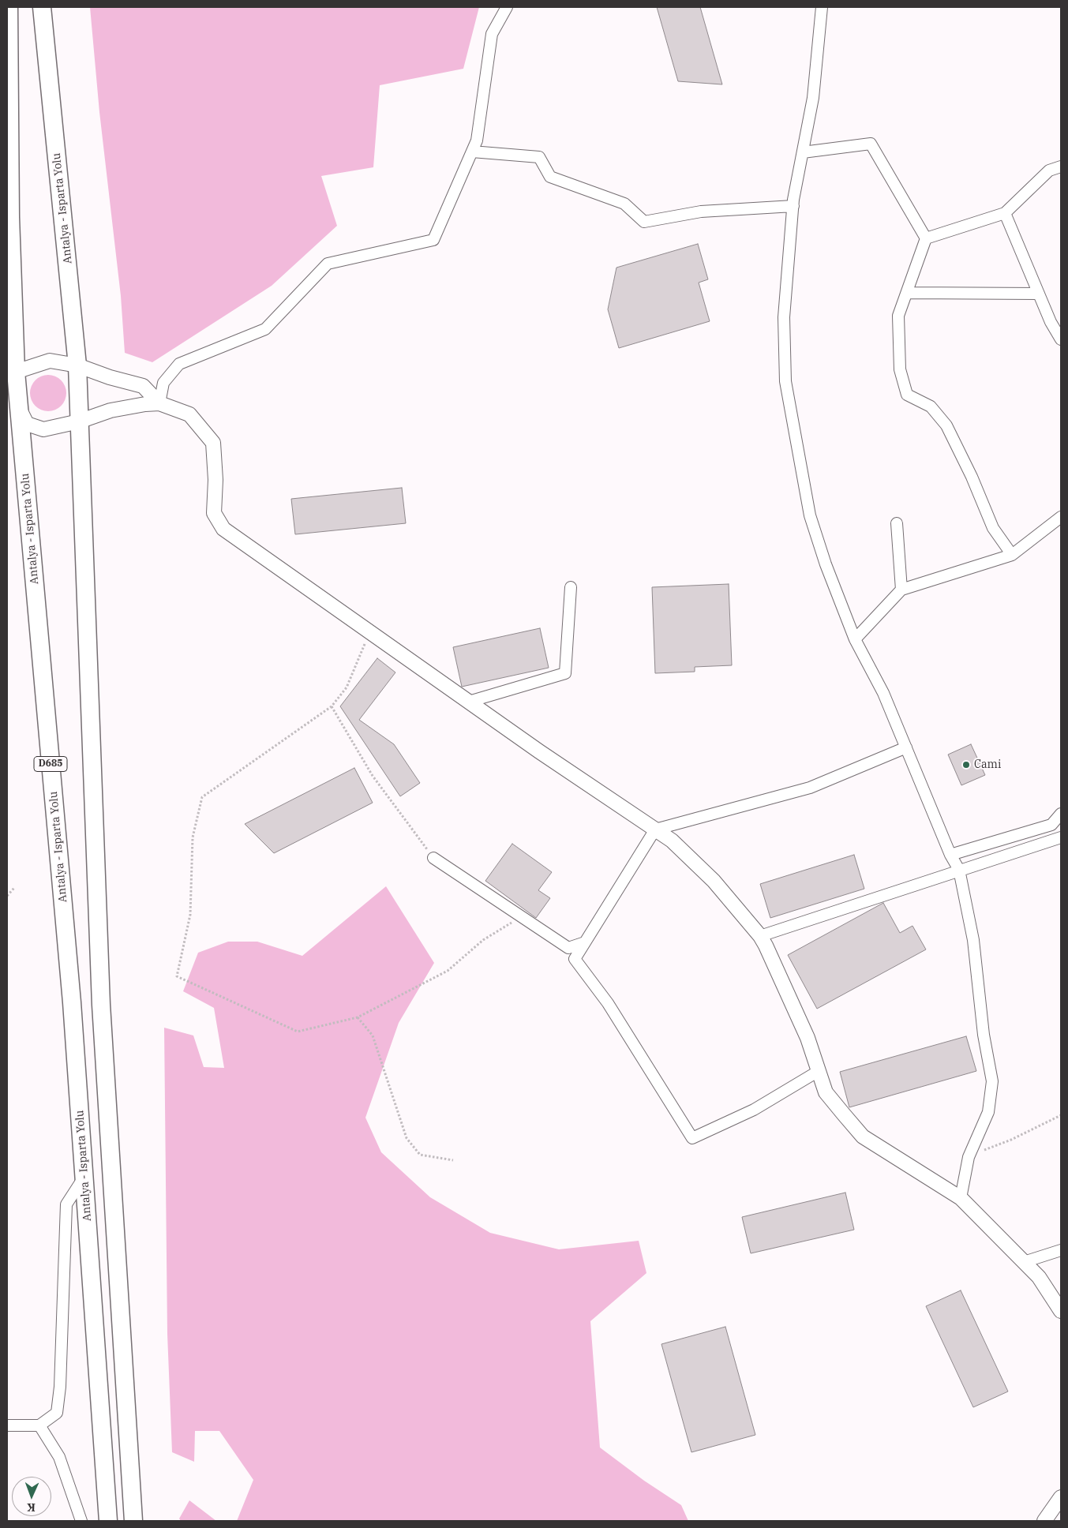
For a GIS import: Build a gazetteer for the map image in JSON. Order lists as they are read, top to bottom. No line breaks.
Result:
{"streets":{"highway":["Antalya - Isparta Yolu","D685"]},"places":["Cami"],"north":"bottom"}
